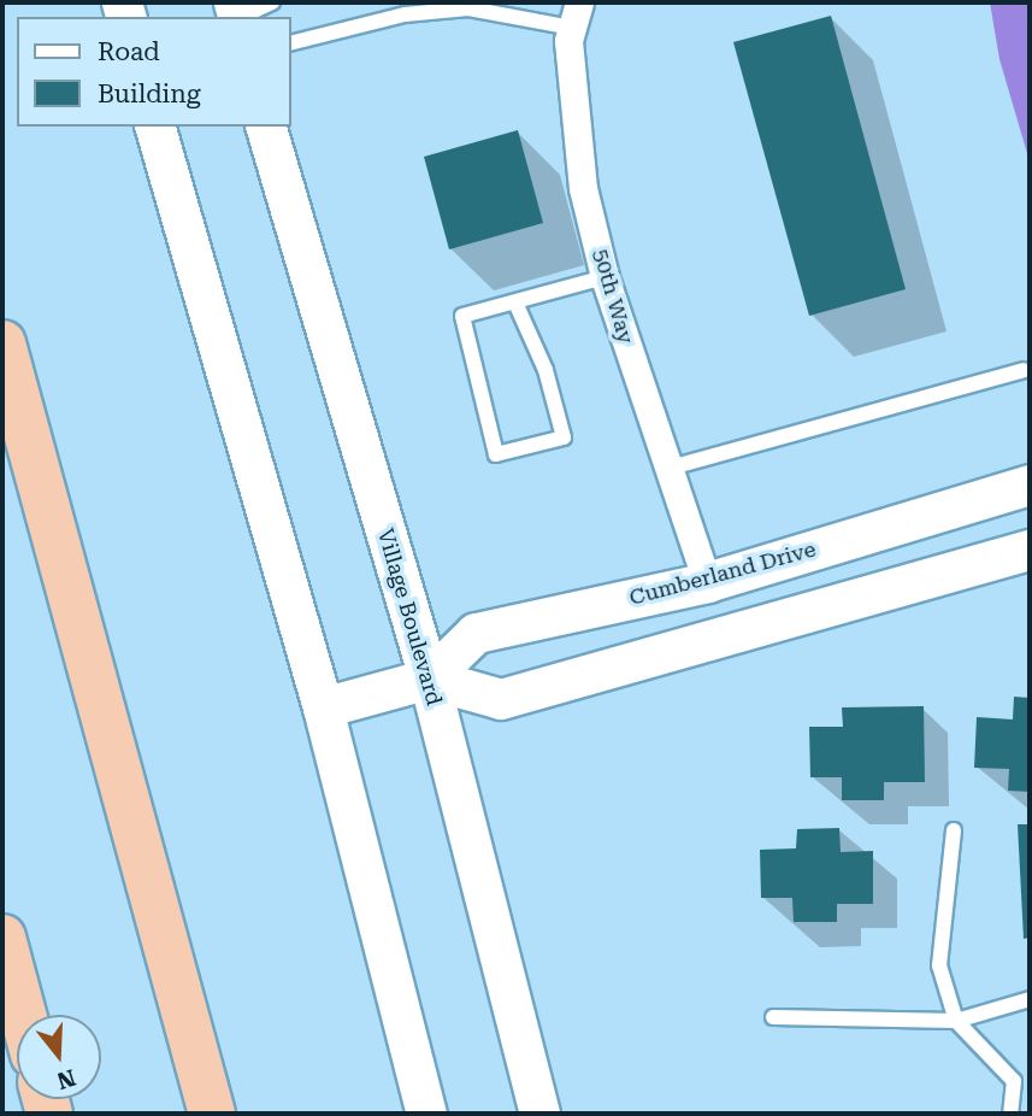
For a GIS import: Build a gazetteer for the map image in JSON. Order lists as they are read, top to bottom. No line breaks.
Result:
{"streets":{"street":["50th Way","Cumberland Drive","Village Boulevard"]},"crossings":[["50th Way","Cumberland Drive"],["Cumberland Drive","Village Boulevard"]],"legend":["Road","Building"],"north":"bottom"}
